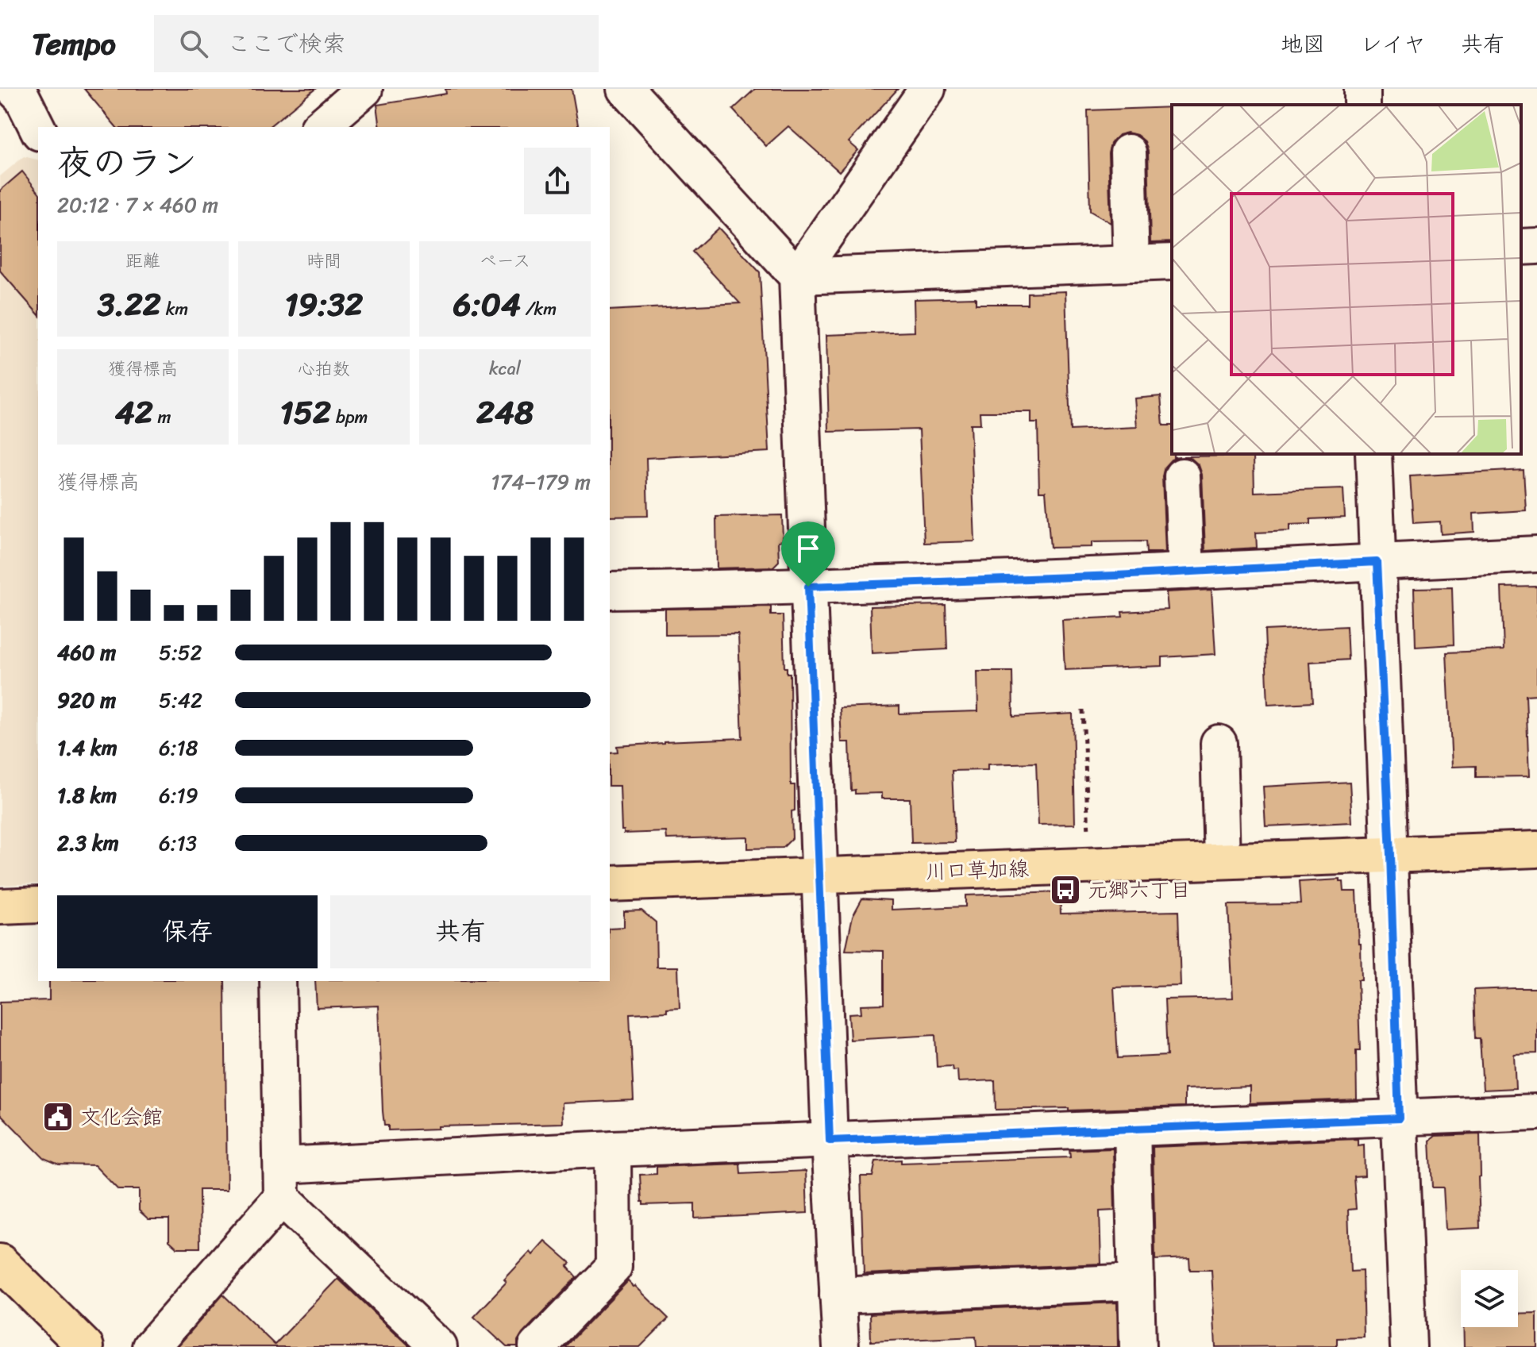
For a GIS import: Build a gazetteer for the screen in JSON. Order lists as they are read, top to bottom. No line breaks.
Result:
{"streets":{"main road":["川口草加線"]},"places":{"bus stop":["元郷六丁目"],"public building":["文化会館"]},"page":{"header":"Tempo","search":"ここで検索","nav":["地図","レイヤ","共有"],"heading":["夜のラン","20:12 · 7 × 460 m"],"stats":[["距離","3.22 km"],["時間","19:32"],["ペース","6:04 /km"],["獲得標高","42 m"],["心拍数","152 bpm"],["kcal","248"]],"chart":["獲得標高","174–179 m"],"list":[{"name":"460 m","note":"5:52"},{"name":"920 m","note":"5:42"},{"name":"1.4 km","note":"6:18"},{"name":"1.8 km","note":"6:19"},{"name":"2.3 km","note":"6:13"}],"buttons":["保存","共有"]}}
